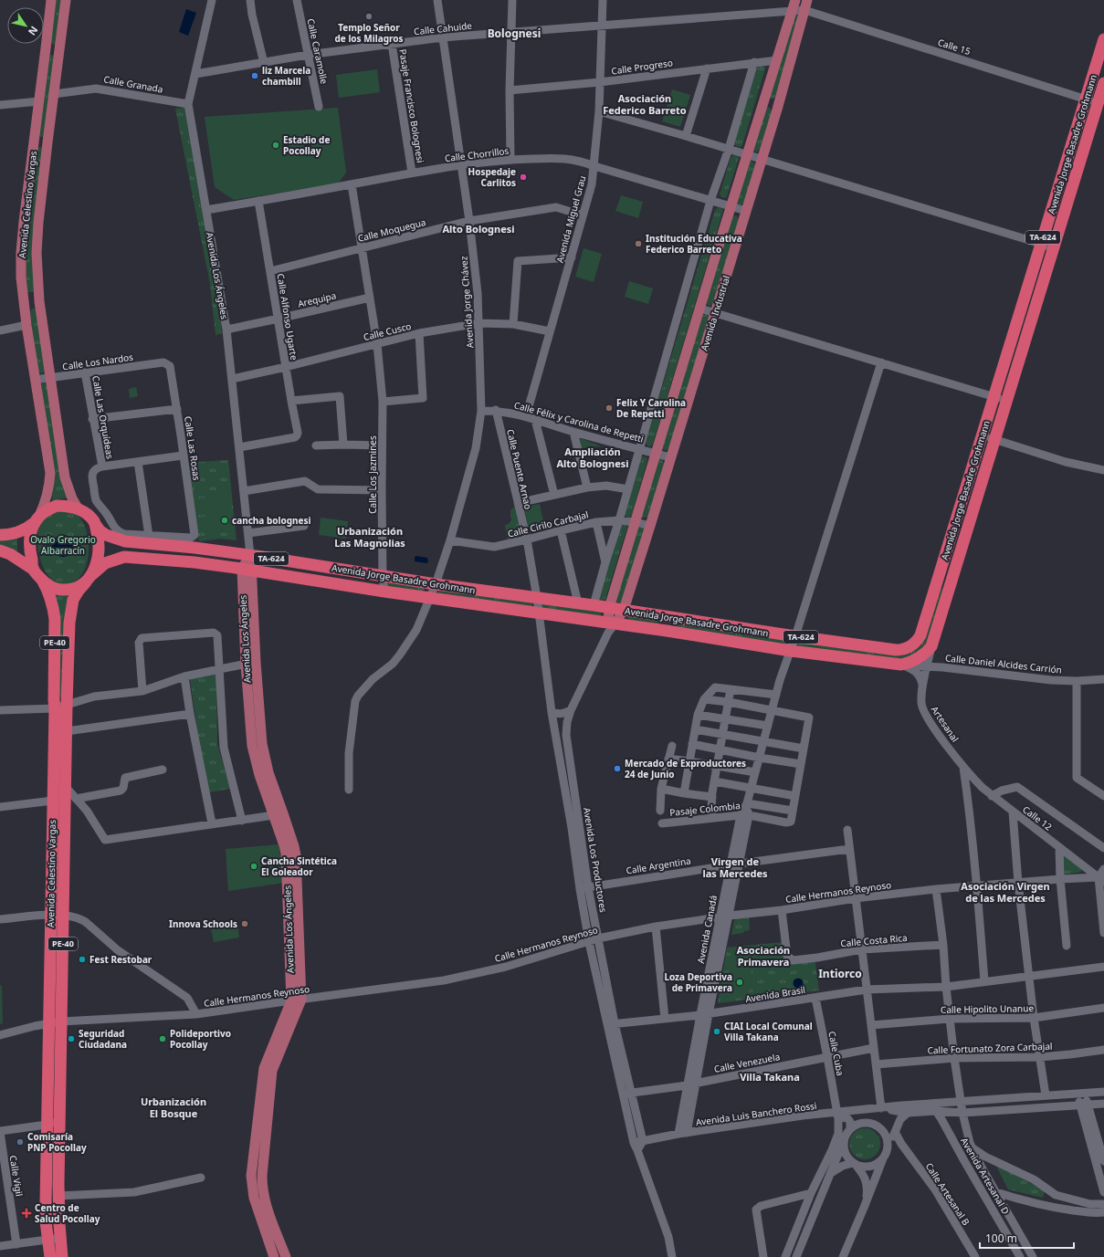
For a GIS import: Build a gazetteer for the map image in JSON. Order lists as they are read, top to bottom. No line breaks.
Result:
{"streets":{"highway":["Avenida Jorge Basadre Grohmann","Avenida Celestino Vargas","TA-624","PE-40"],"main road":["Avenida Los Ángeles","Avenida Industrial"],"street":["Calle Cahuide","Calle 15","Calle Caramolle","Calle Progreso","Calle Granada","Pasaje Francisco Bolognesi","Calle Chorrillos","Avenida Miguel Grau","Calle Moquegua","Arequipa","Avenida Jorge Chávez","Calle Alfonso Ugarte","Calle Cusco","Calle Los Nardos","Calle Las Orquídeas","Calle Félix y Carolina de Repetti","Calle Las Rosas","Calle Puente Arnao","Calle Los Jazmines","Calle Cirilo Carbajal","Calle Daniel Alcides Carrión","Artesanal","Pasaje Colombia","Calle 12","Avenida Los Productores","Calle Argentina","Calle Hermanos Reynoso","Avenida Canadá","Calle Costa Rica","Avenida Brasil","Calle Hipolito Unanue","Calle Fortunato Zora Carbajal","Calle Cuba","Calle Venezuela","Avenida Luis Banchero Rossi","Calle Vigil","Avenida Artesanal D","Calle Artesanal B"]},"crossings":[["Calle Cahuide","Calle 15"],["Calle Cahuide","Calle Caramolle"],["Calle Cahuide","Pasaje Francisco Bolognesi"],["Calle Cahuide","Avenida Miguel Grau"],["Calle Cahuide","Avenida Los Ángeles"],["Calle Cahuide","Avenida Jorge Chávez"],["Calle Cahuide","Avenida Industrial"],["Calle 15","Avenida Jorge Basadre Grohmann"],["Calle 15","Avenida Industrial"],["Calle Progreso","Avenida Miguel Grau"],["Calle Progreso","Avenida Industrial"],["Calle Granada","Avenida Celestino Vargas"],["Calle Granada","Avenida Los Ángeles"],["Pasaje Francisco Bolognesi","Calle Chorrillos"],["Avenida Jorge Basadre Grohmann","Avenida Celestino Vargas"],["Avenida Jorge Basadre Grohmann","Avenida Los Ángeles"],["Avenida Jorge Basadre Grohmann","Avenida Jorge Chávez"],["Avenida Jorge Basadre Grohmann","Avenida Industrial"],["Avenida Jorge Basadre Grohmann","Calle Las Rosas"],["Avenida Jorge Basadre Grohmann","Calle Puente Arnao"],["Avenida Jorge Basadre Grohmann","Calle Los Jazmines"],["Avenida Jorge Basadre Grohmann","Calle Daniel Alcides Carrión"],["Avenida Jorge Basadre Grohmann","Artesanal"],["Avenida Jorge Basadre Grohmann","Avenida Los Productores"],["Avenida Jorge Basadre Grohmann","Avenida Canadá"],["Calle Chorrillos","Avenida Miguel Grau"],["Calle Chorrillos","Avenida Los Ángeles"],["Calle Chorrillos","Avenida Jorge Chávez"],["Calle Chorrillos","Avenida Industrial"],["Calle Chorrillos","Calle Alfonso Ugarte"],["Calle Chorrillos","Calle Los Jazmines"],["Avenida Celestino Vargas","Calle Los Nardos"],["Avenida Celestino Vargas","Calle Hermanos Reynoso"],["Avenida Miguel Grau","Calle Moquegua"],["Avenida Miguel Grau","Calle Cusco"],["Avenida Miguel Grau","Calle Félix y Carolina de Repetti"],["Calle Moquegua","Avenida Jorge Chávez"],["Calle Moquegua","Calle Alfonso Ugarte"],["Calle Moquegua","Calle Los Jazmines"],["Avenida Los Ángeles","Arequipa"],["Avenida Los Ángeles","Calle Alfonso Ugarte"],["Avenida Los Ángeles","Calle Cusco"],["Avenida Los Ángeles","Calle Hermanos Reynoso"],["Arequipa","Calle Alfonso Ugarte"],["Arequipa","Calle Los Jazmines"],["Avenida Jorge Chávez","Calle Cusco"],["Avenida Jorge Chávez","Calle Félix y Carolina de Repetti"],["Avenida Jorge Chávez","Calle Cirilo Carbajal"],["Avenida Industrial","Calle Félix y Carolina de Repetti"],["Avenida Industrial","Calle Cirilo Carbajal"],["Avenida Industrial","Avenida Los Productores"],["Calle Alfonso Ugarte","Calle Cusco"],["Calle Cusco","Calle Los Jazmines"],["Calle Los Nardos","Calle Las Orquídeas"],["Calle Los Nardos","Calle Las Rosas"],["Calle Félix y Carolina de Repetti","Calle Puente Arnao"],["Calle Puente Arnao","Calle Cirilo Carbajal"],["Calle Puente Arnao","Avenida Los Productores"],["Calle Daniel Alcides Carrión","Artesanal"],["Artesanal","Calle 12"],["Pasaje Colombia","Avenida Canadá"],["Calle 12","Calle Hermanos Reynoso"],["Avenida Los Productores","Calle Argentina"],["Avenida Los Productores","Calle Hermanos Reynoso"],["Avenida Los Productores","Avenida Brasil"],["Avenida Los Productores","Calle Venezuela"],["Avenida Los Productores","Avenida Luis Banchero Rossi"],["Calle Argentina","Avenida Canadá"],["Calle Hermanos Reynoso","Avenida Canadá"],["Calle Hermanos Reynoso","Calle Costa Rica"],["Calle Hermanos Reynoso","Avenida Artesanal D"],["Avenida Canadá","Avenida Brasil"],["Avenida Canadá","Calle Venezuela"],["Avenida Canadá","Avenida Luis Banchero Rossi"],["Calle Costa Rica","Avenida Artesanal D"],["Avenida Brasil","Calle Cuba"],["Avenida Brasil","Avenida Artesanal D"],["Calle Hipolito Unanue","Avenida Artesanal D"],["Calle Fortunato Zora Carbajal","Avenida Artesanal D"],["Calle Cuba","Calle Venezuela"],["Calle Cuba","Avenida Luis Banchero Rossi"]],"districts":["Bolognesi","Asociación Federico Barreto","Alto Bolognesi","Ampliación Alto Bolognesi","Urbanización Las Magnolias","Virgen de las Mercedes","Asociación Virgen de las Mercedes","Asociación Primavera","Intiorco","Villa Takana","Urbanización El Bosque"],"parks":["Ovalo Gregorio Albarracín"],"places":{"other":["Templo Señor de los Milagros","liz Marcela chambill","Estadio de Pocollay","Hospedaje Carlitos","Institución Educativa Federico Barreto","Felix Y Carolina De Repetti","cancha bolognesi","Mercado de Exproductores 24 de Junio","Cancha Sintética El Goleador","Innova Schools","Fest Restobar","Loza Deportiva de Primavera","CIAI Local Comunal Villa Takana","Seguridad Ciudadana","Polideportivo Pocollay","Comisaría PNP Pocollay"],"health":["Centro de Salud Pocollay"]},"scale_bar":"100 m","north":"bottom right"}
